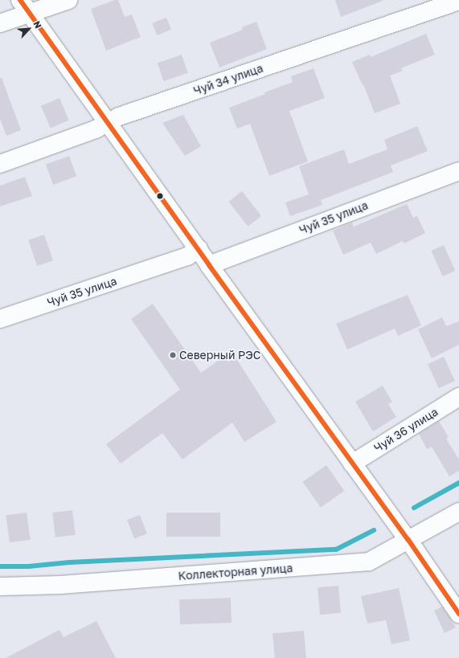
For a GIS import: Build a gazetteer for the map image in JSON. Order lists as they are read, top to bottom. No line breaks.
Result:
{"streets":{"street":["Чуй 34 улица","Чуй 35 улица","Чуй 36 улица","Коллекторная улица"]},"places":["Северный РЭС"],"lines":["transit line 34"],"north":"top right"}
